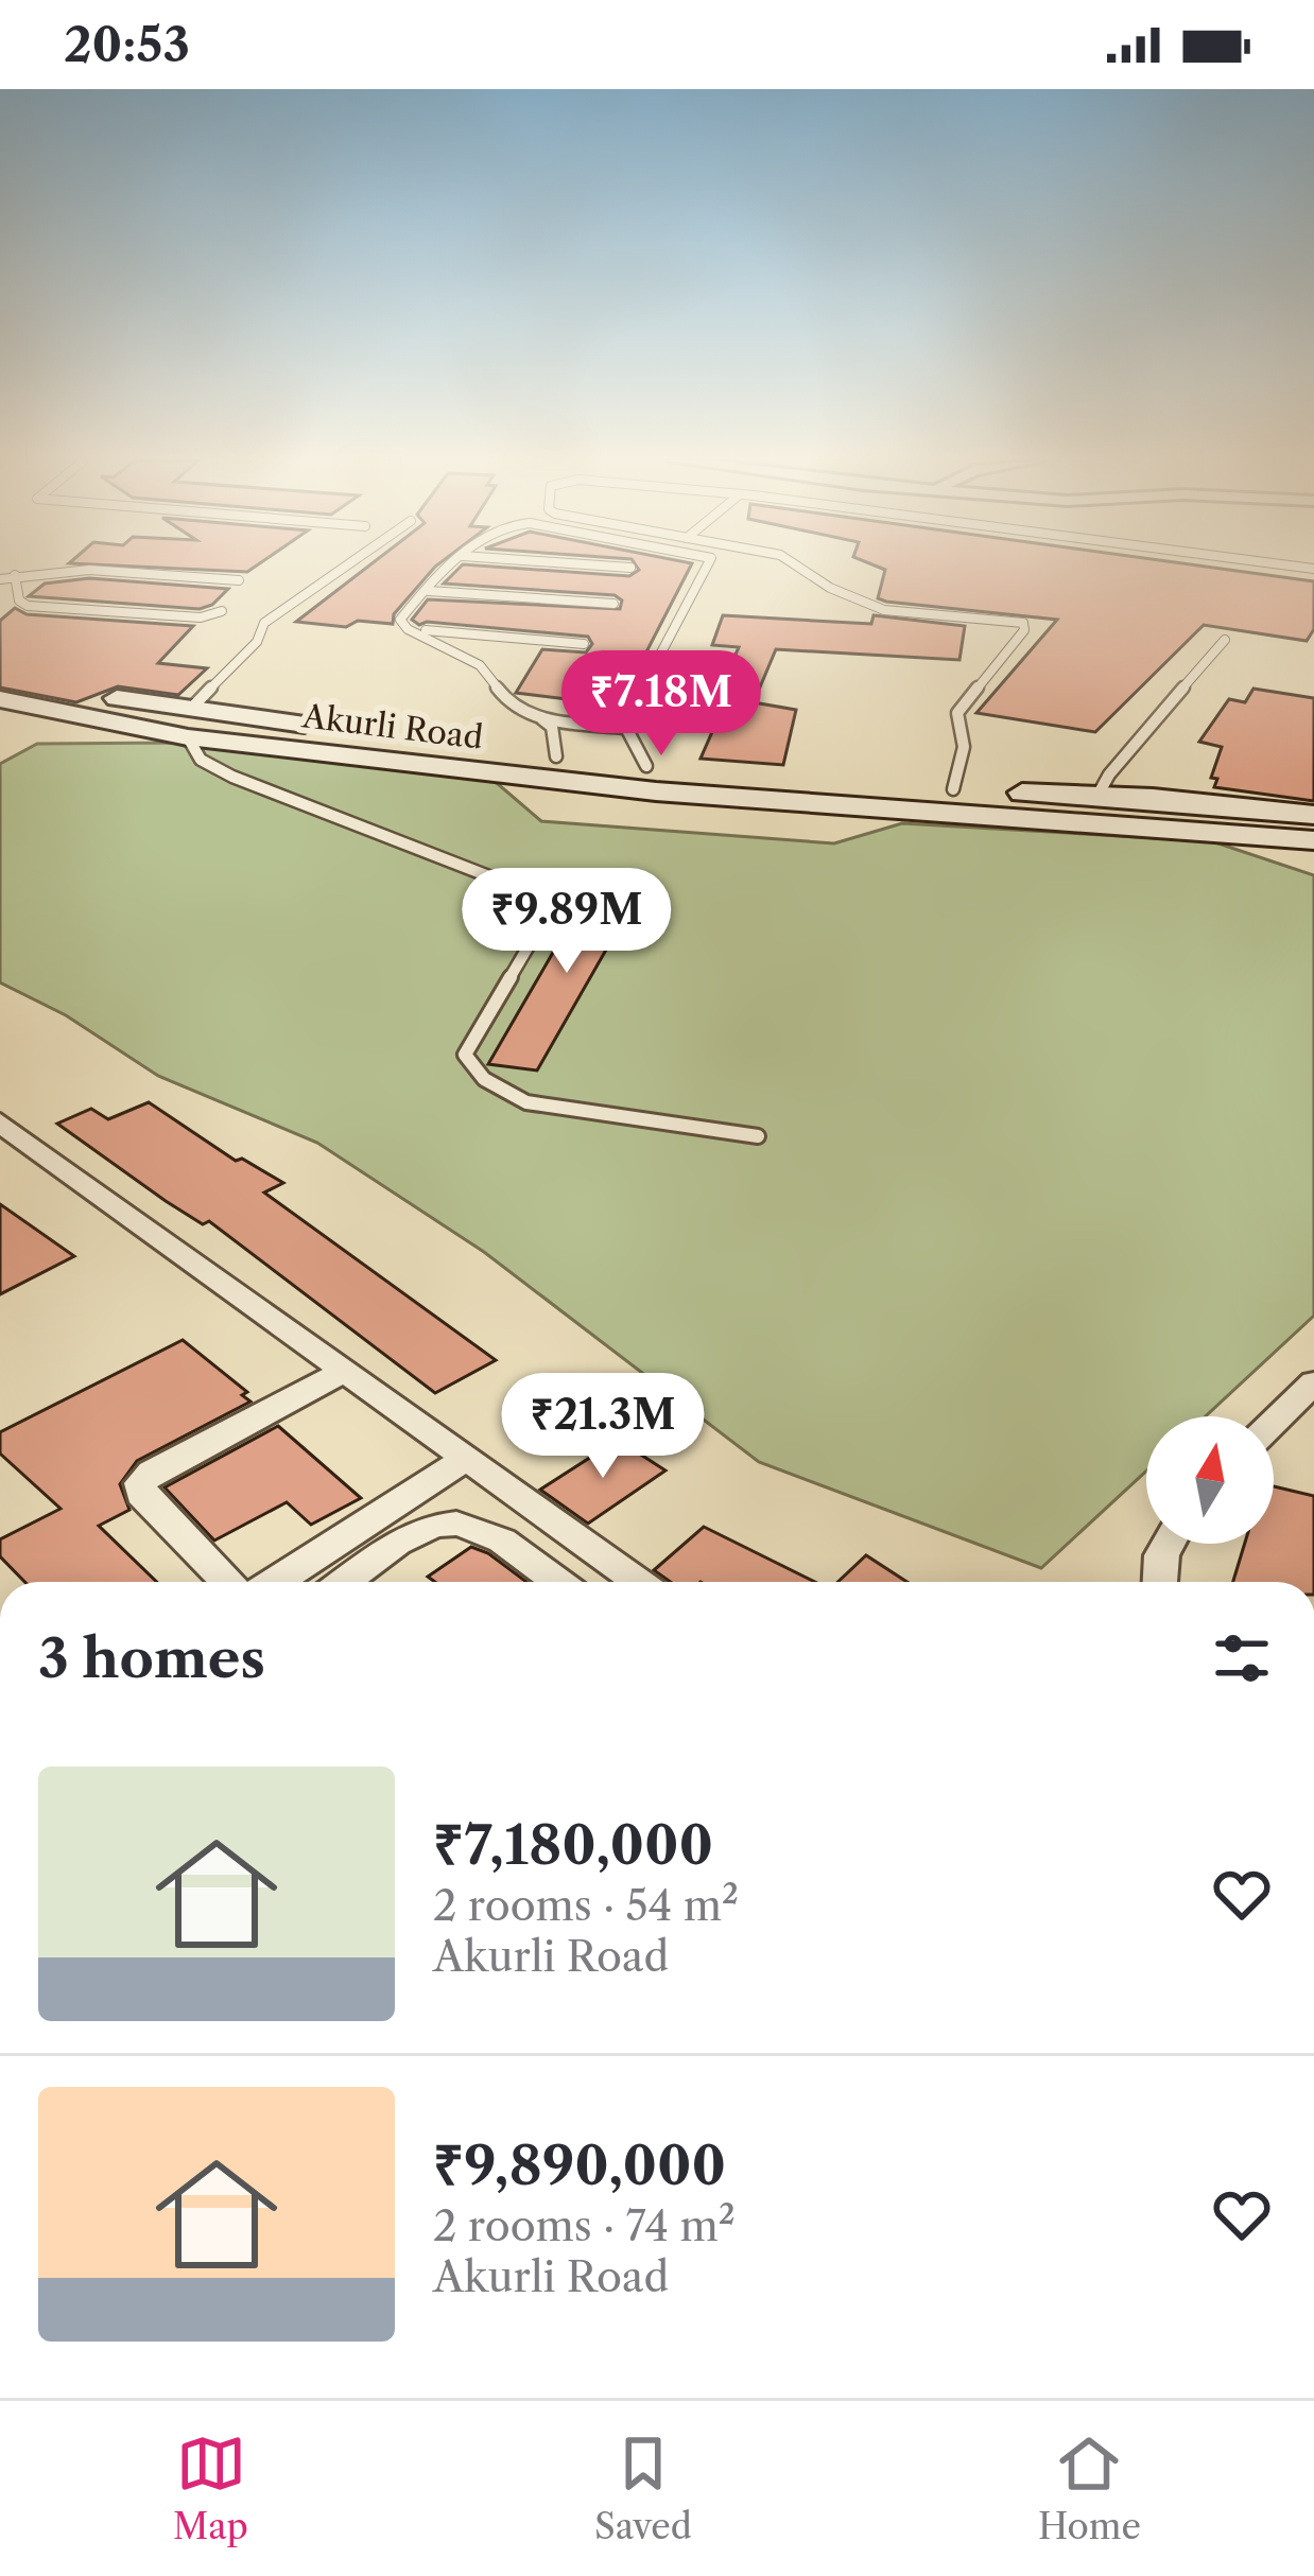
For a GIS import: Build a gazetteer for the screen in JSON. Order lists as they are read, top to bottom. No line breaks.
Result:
{"streets":{"street":["Akurli Road"]},"north":"top","page":{"status":"20:53","price":["₹7.18M","₹9.89M","₹21.3M"],"heading":"3 homes","list":[{"name":"₹7,180,000","note":"2 rooms · 54 m² · Akurli Road"},{"name":"₹9,890,000","note":"2 rooms · 74 m² · Akurli Road"}],"tabs":["Map","Saved","Home"]}}
